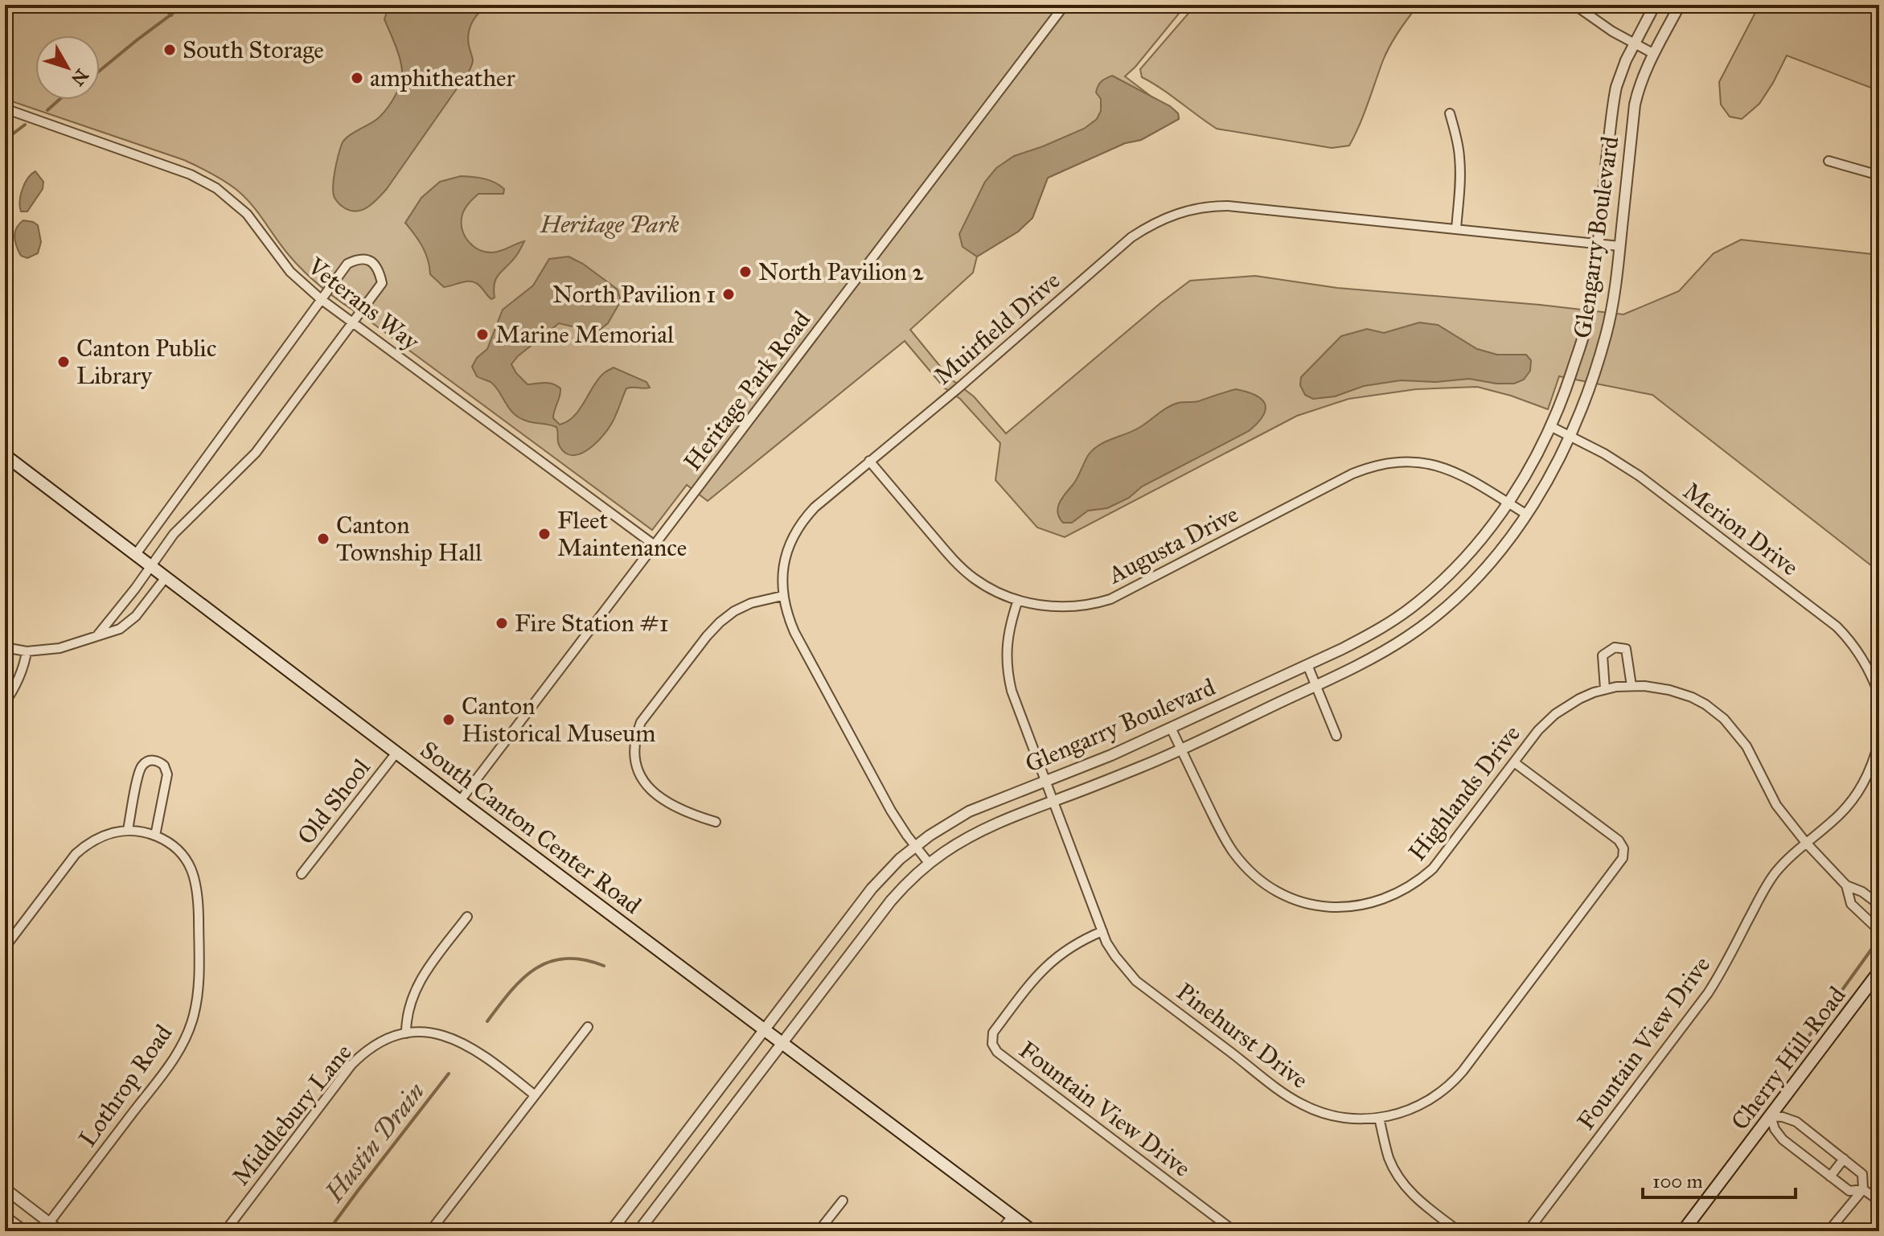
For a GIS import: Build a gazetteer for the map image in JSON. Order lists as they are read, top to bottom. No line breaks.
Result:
{"streets":{"main road":["South Canton Center Road","Cherry Hill Road"],"street":["Glengarry Boulevard","Veterans Way","Muirfield Drive","Heritage Park Road","Merion Drive","Augusta Drive","Highlands Drive","Old Shool","Pinehurst Drive","Fountain View Drive","Lothrop Road","Middlebury Lane"]},"crossings":[["Glengarry Boulevard","Muirfield Drive"],["Glengarry Boulevard","Merion Drive"],["Glengarry Boulevard","Augusta Drive"],["Glengarry Boulevard","Highlands Drive"],["Glengarry Boulevard","South Canton Center Road"],["Glengarry Boulevard","Pinehurst Drive"],["Veterans Way","Heritage Park Road"],["Muirfield Drive","Augusta Drive"],["Heritage Park Road","South Canton Center Road"],["Augusta Drive","Pinehurst Drive"],["Highlands Drive","Pinehurst Drive"],["Highlands Drive","Fountain View Drive"],["Old Shool","South Canton Center Road"],["Pinehurst Drive","Fountain View Drive"]],"water":["Hustin Drain"],"parks":["Heritage Park"],"places":["South Storage","amphitheather","North Pavilion 2","North Pavilion 1","Marine Memorial","Canton Public Library","Fleet Maintenance","Canton Township Hall","Fire Station #1","Canton Historical Museum"],"scale_bar":"100 m","north":"bottom right"}
